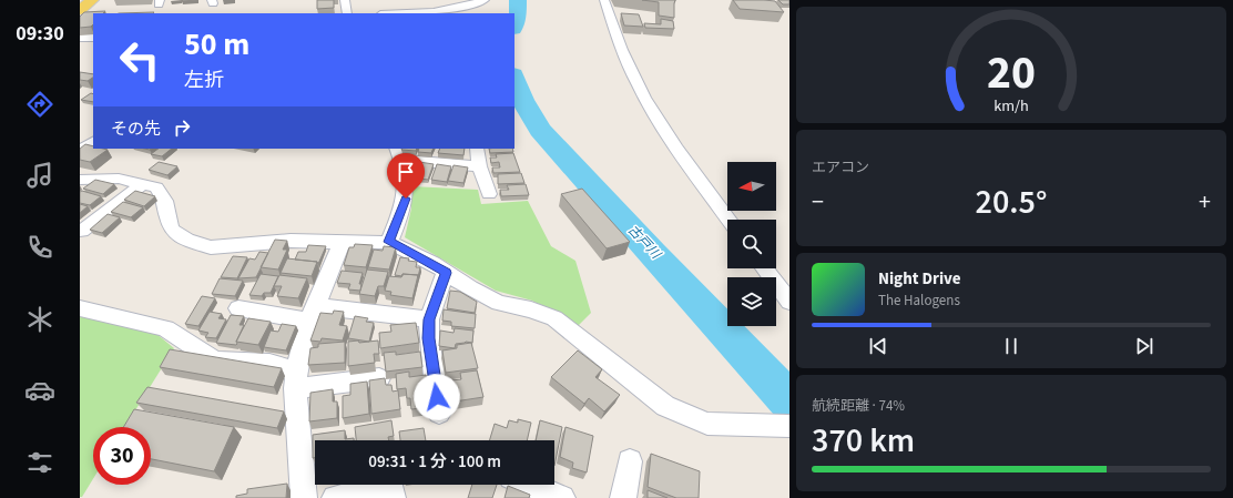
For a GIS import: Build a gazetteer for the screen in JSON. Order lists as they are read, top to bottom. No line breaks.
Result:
{"water":["古戸川"],"north":"left","page":{"tabs":"09:30","turn":["50 m","左折"],"then":"その先","tile":["エアコン",["航続距離 · 74%","370 km"]],"heat":["−","20.5°","+"],"song":["Night Drive","The Halogens"],"limit":"30","trip":"09:31 · 1 分 · 100 m","gauge":["20","km/h"]}}
